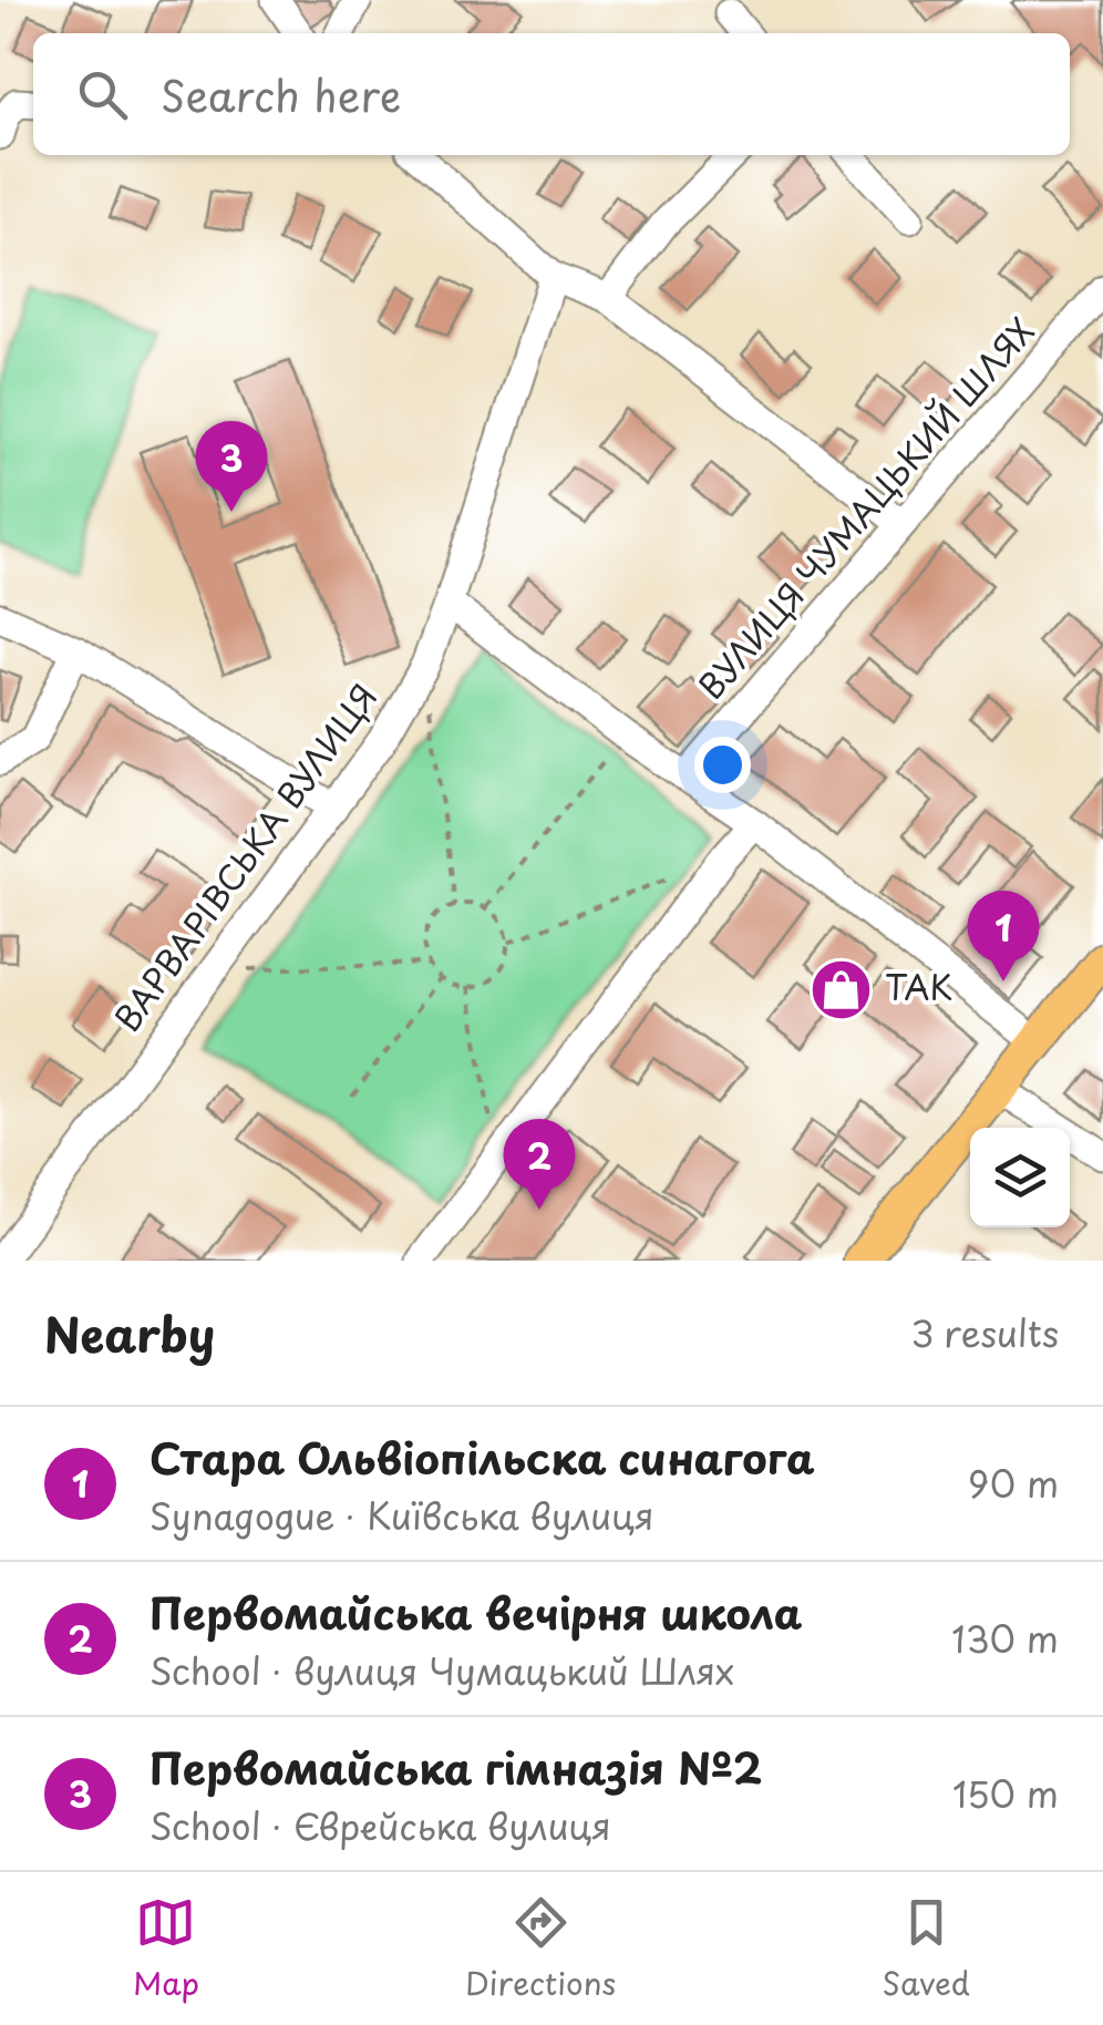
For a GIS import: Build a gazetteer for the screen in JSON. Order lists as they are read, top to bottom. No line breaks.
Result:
{"streets":{"street":["ВУЛИЦЯ ЧУМАЦЬКИЙ ШЛЯХ","ВАРВАРІВСЬКА ВУЛИЦЯ"]},"places":{"shop":["ТАК"]},"page":{"search":"Search here","pins":["3","1","2"],"heading":["Nearby","3 results"],"list":[{"mark":"1","name":"Стара Ольвіопільска синагога","note":"Synagogue · Київська вулиця","value":"90 m"},{"mark":"2","name":"Первомайська вечірня школа","note":"School · вулиця Чумацький Шлях","value":"130 m"},{"mark":"3","name":"Первомайська гімназія №2","note":"School · Єврейська вулиця","value":"150 m"}],"nav":["Map","Directions","Saved"]}}
